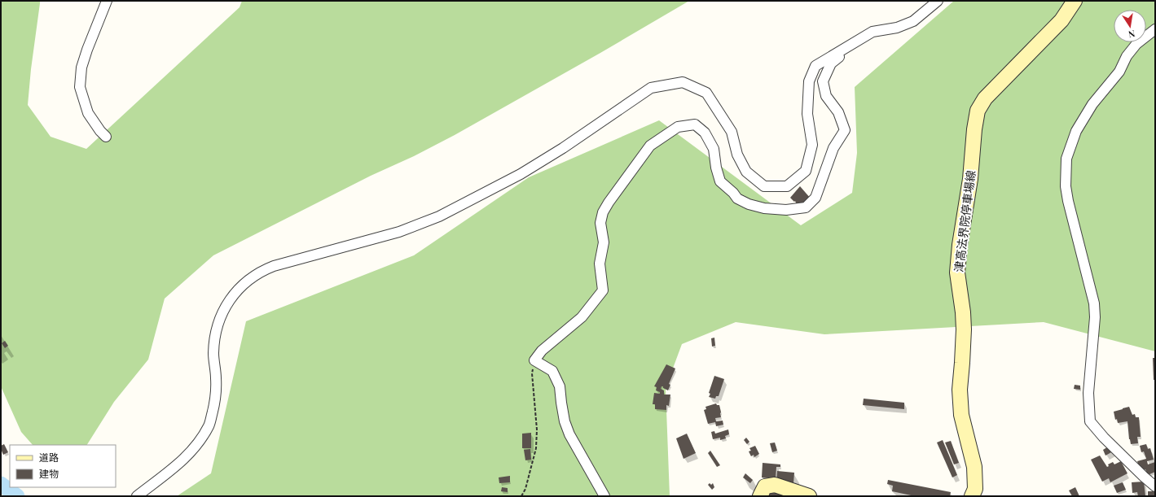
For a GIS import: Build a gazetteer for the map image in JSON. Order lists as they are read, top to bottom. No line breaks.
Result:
{"streets":{"main road":["津高法界院停車場線"]},"legend":["道路","建物"],"north":"bottom"}
